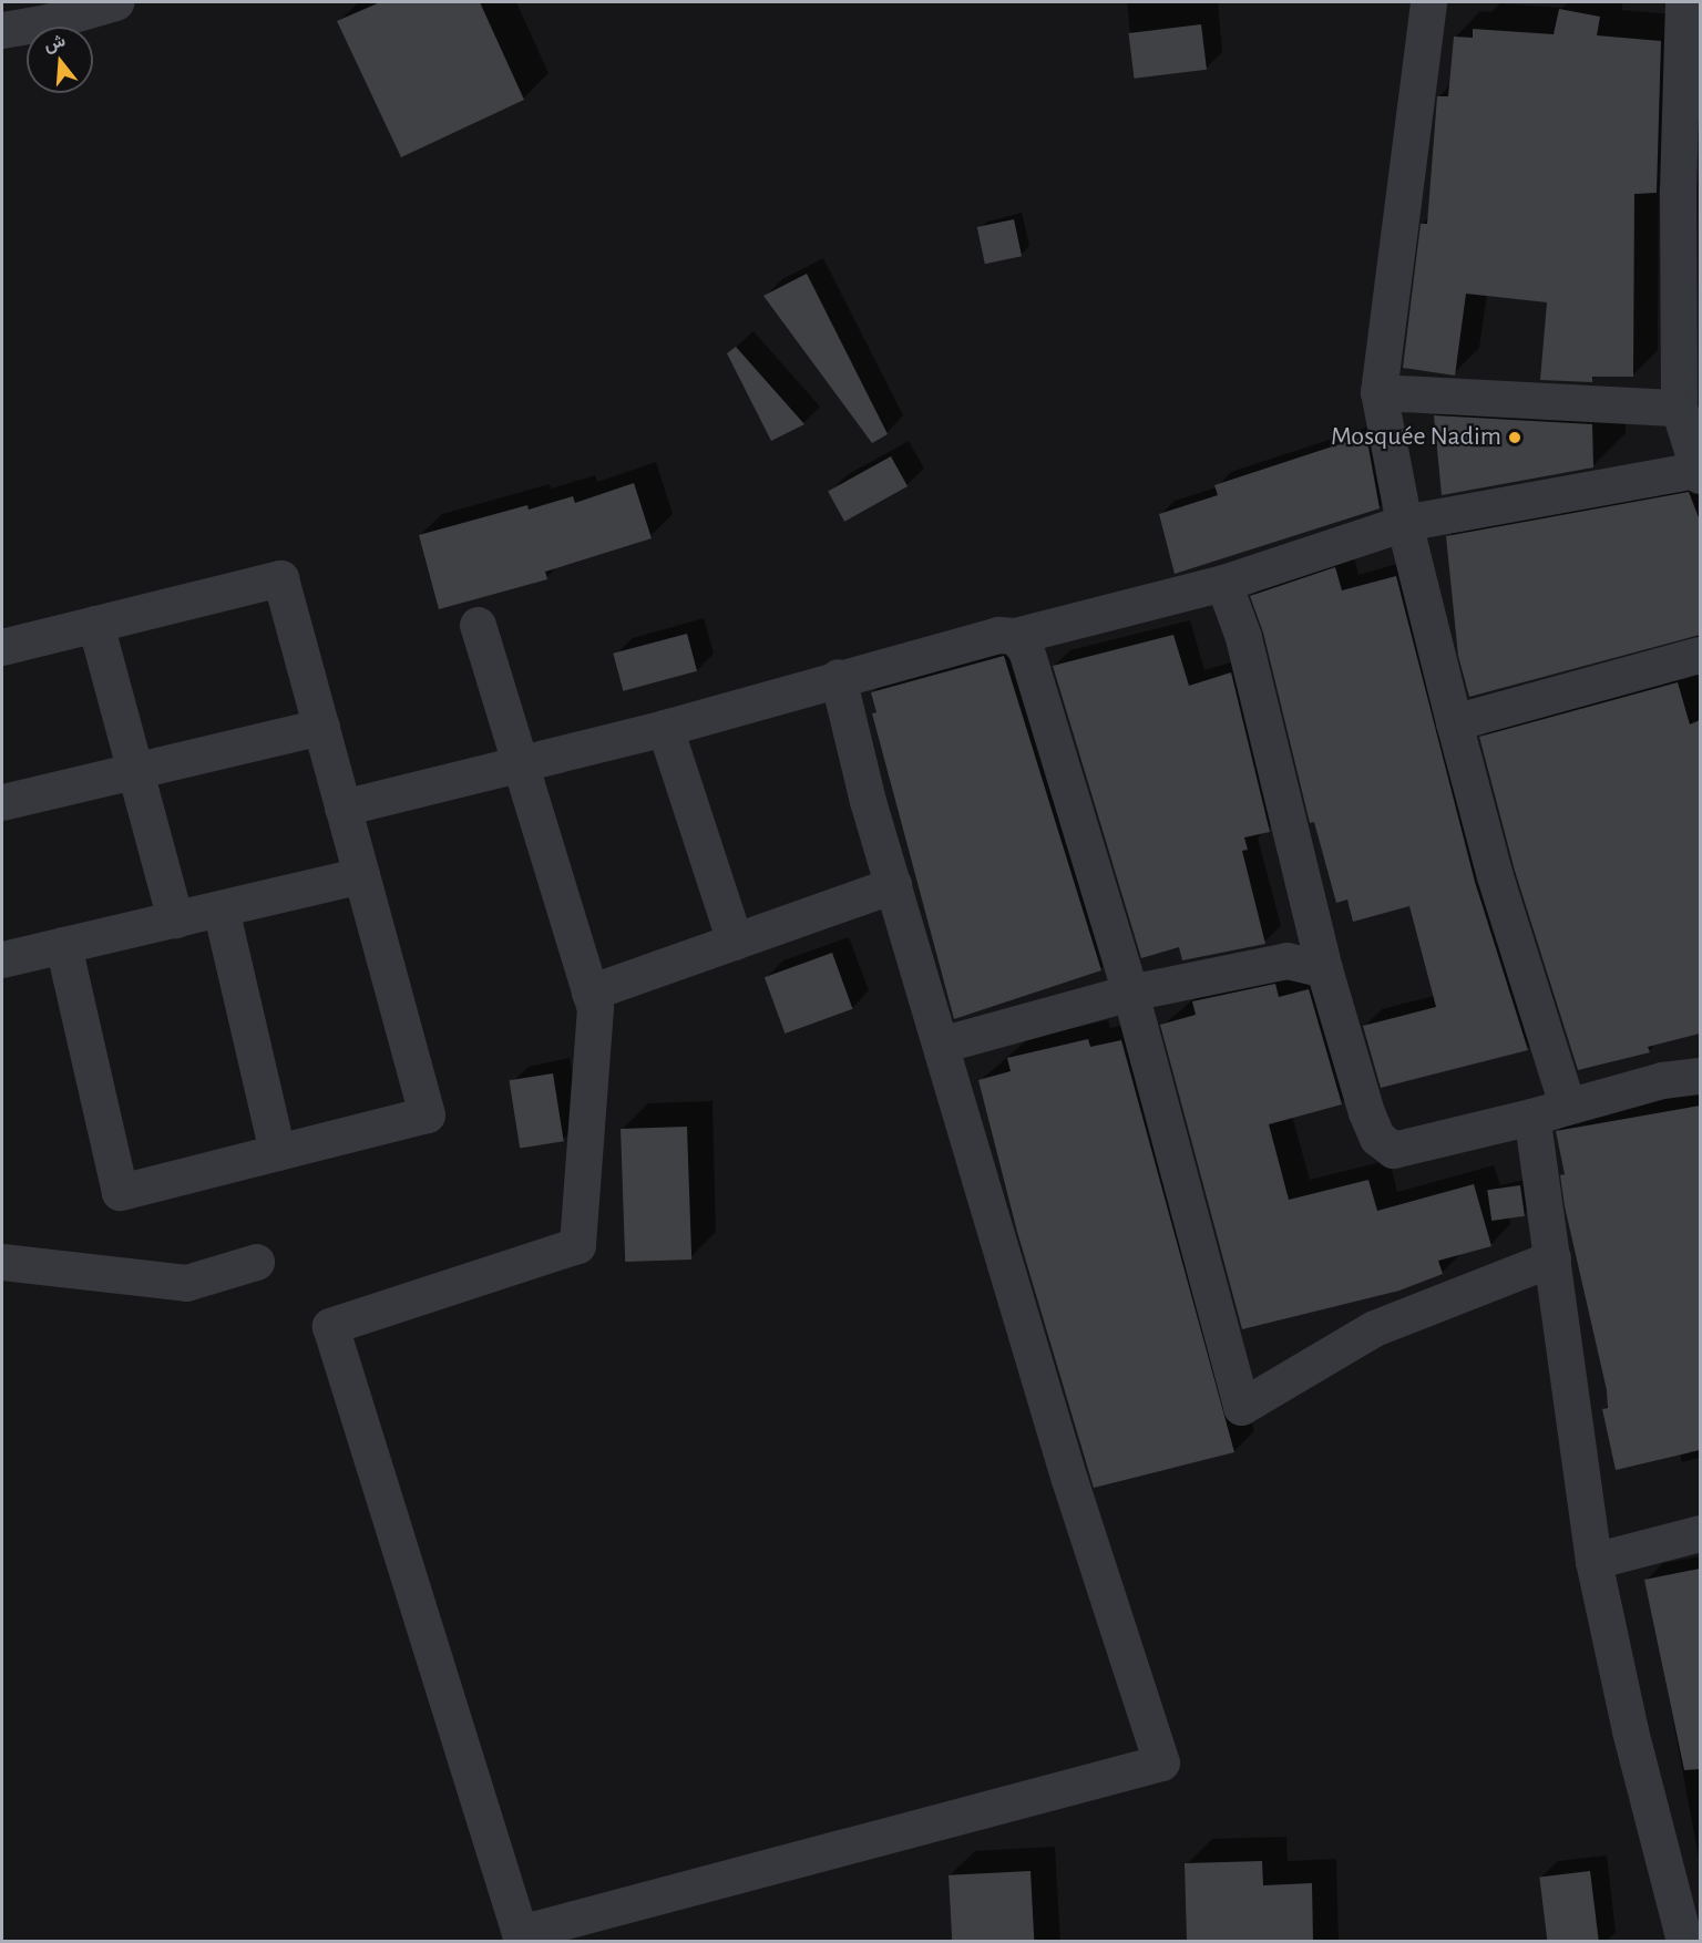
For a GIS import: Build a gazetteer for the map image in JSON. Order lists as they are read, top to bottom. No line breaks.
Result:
{"places":["Mosquée Nadim"],"north":"top"}
